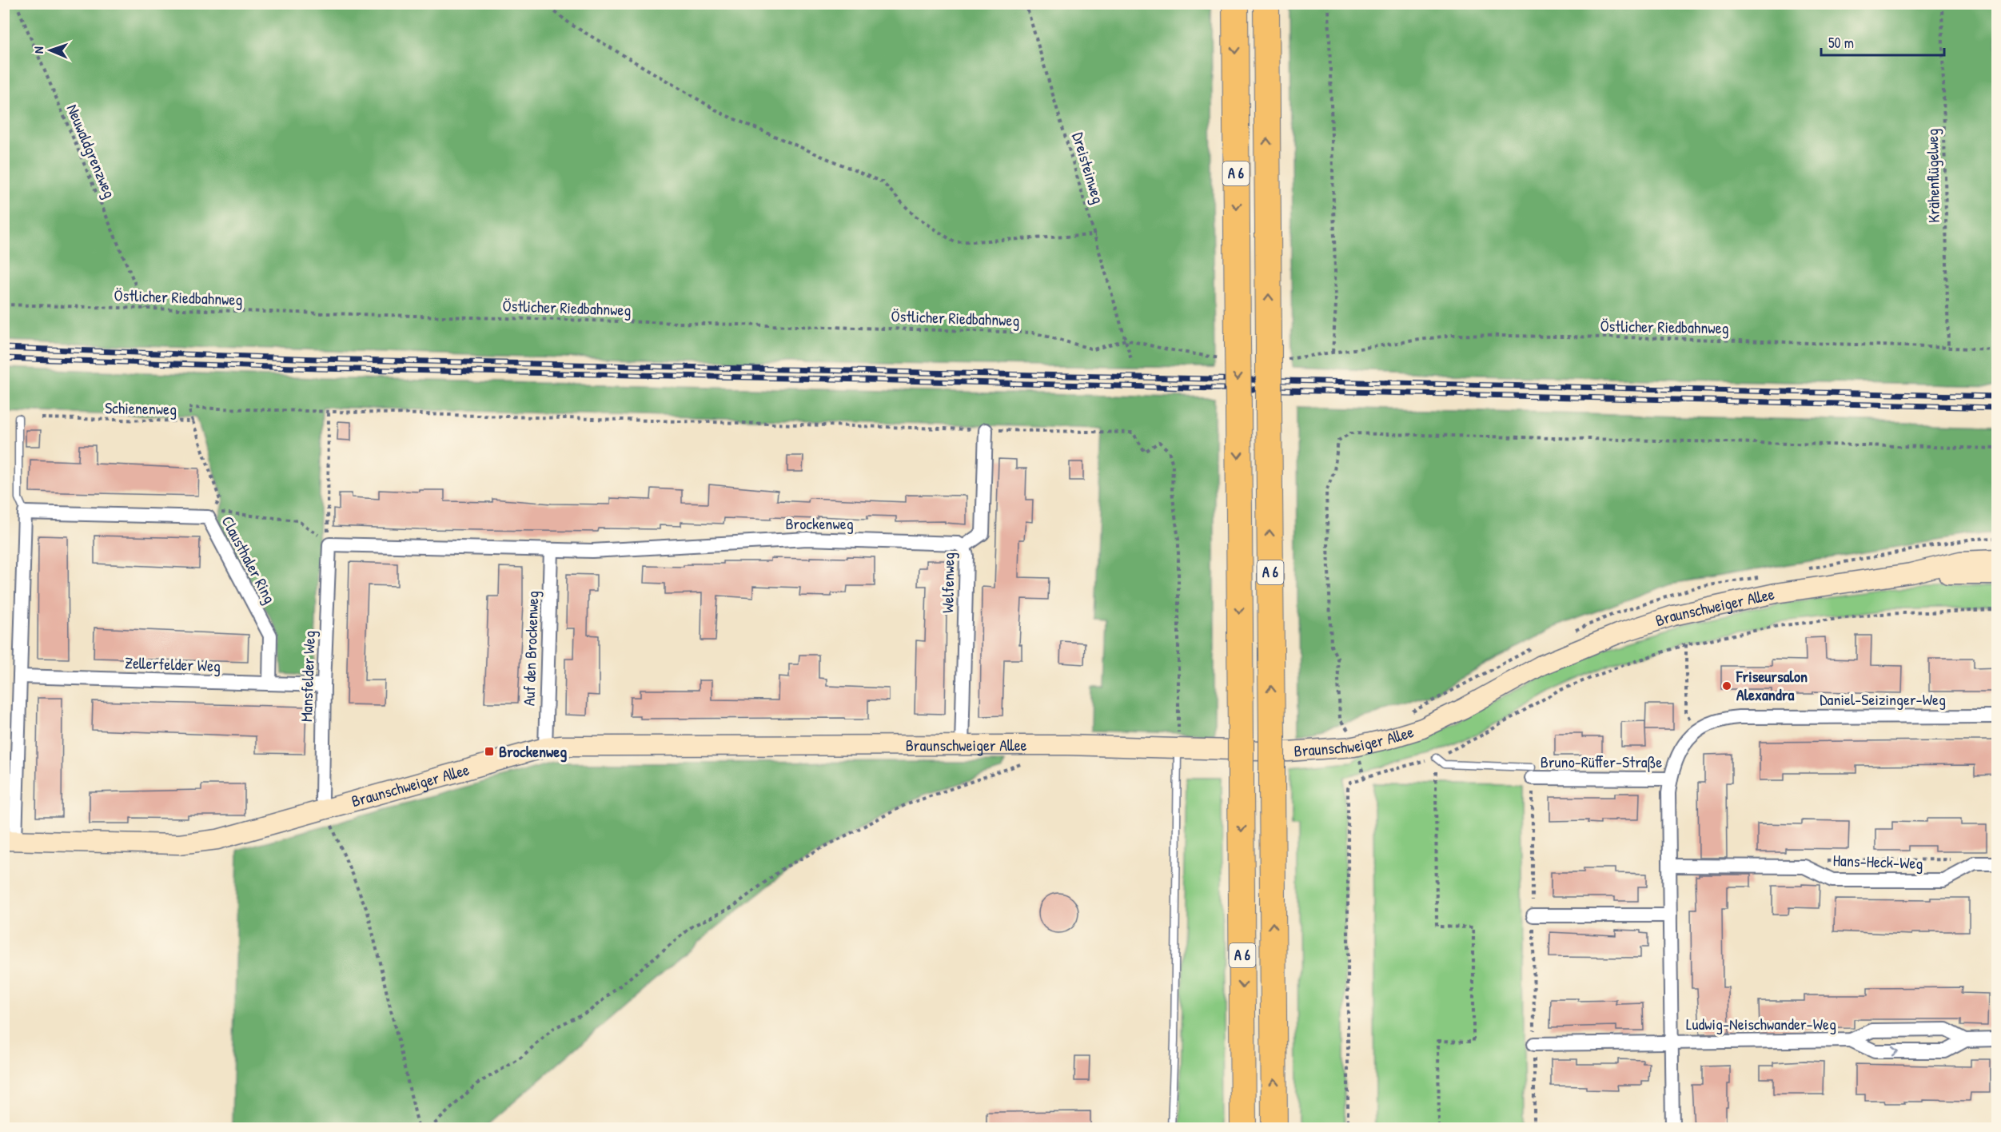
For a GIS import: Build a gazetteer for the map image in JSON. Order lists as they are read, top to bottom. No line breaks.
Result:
{"streets":{"highway":["A 6"],"street":["Brockenweg","Clausthaler Ring","Welfenweg","Braunschweiger Allee","Auf den Brockenweg","Zellerfelder Weg","Mansfelder Weg","Daniel-Seizinger-Weg","Bruno-Rüffer-Straße","Hans-Heck-Weg","Ludwig-Neischwander-Weg"],"path":["Neuwaldgrenzweg","Dreisteinweg","Krähenflügelweg","Östlicher Riedbahnweg","Schienenweg"]},"crossings":[["Neuwaldgrenzweg","Östlicher Riedbahnweg"],["Dreisteinweg","Östlicher Riedbahnweg"],["Krähenflügelweg","Östlicher Riedbahnweg"],["Schienenweg","Clausthaler Ring"],["Brockenweg","Welfenweg"],["Brockenweg","Auf den Brockenweg"],["Brockenweg","Mansfelder Weg"],["Clausthaler Ring","Zellerfelder Weg"],["Welfenweg","Braunschweiger Allee"],["Braunschweiger Allee","Auf den Brockenweg"],["Braunschweiger Allee","Mansfelder Weg"],["Zellerfelder Weg","Mansfelder Weg"],["Daniel-Seizinger-Weg","Bruno-Rüffer-Straße"],["Bruno-Rüffer-Straße","Hans-Heck-Weg"],["Bruno-Rüffer-Straße","Ludwig-Neischwander-Weg"]],"places":{"other":["Friseursalon Alexandra"],"transit":["Brockenweg"]},"scale_bar":"50 m","north":"left"}
